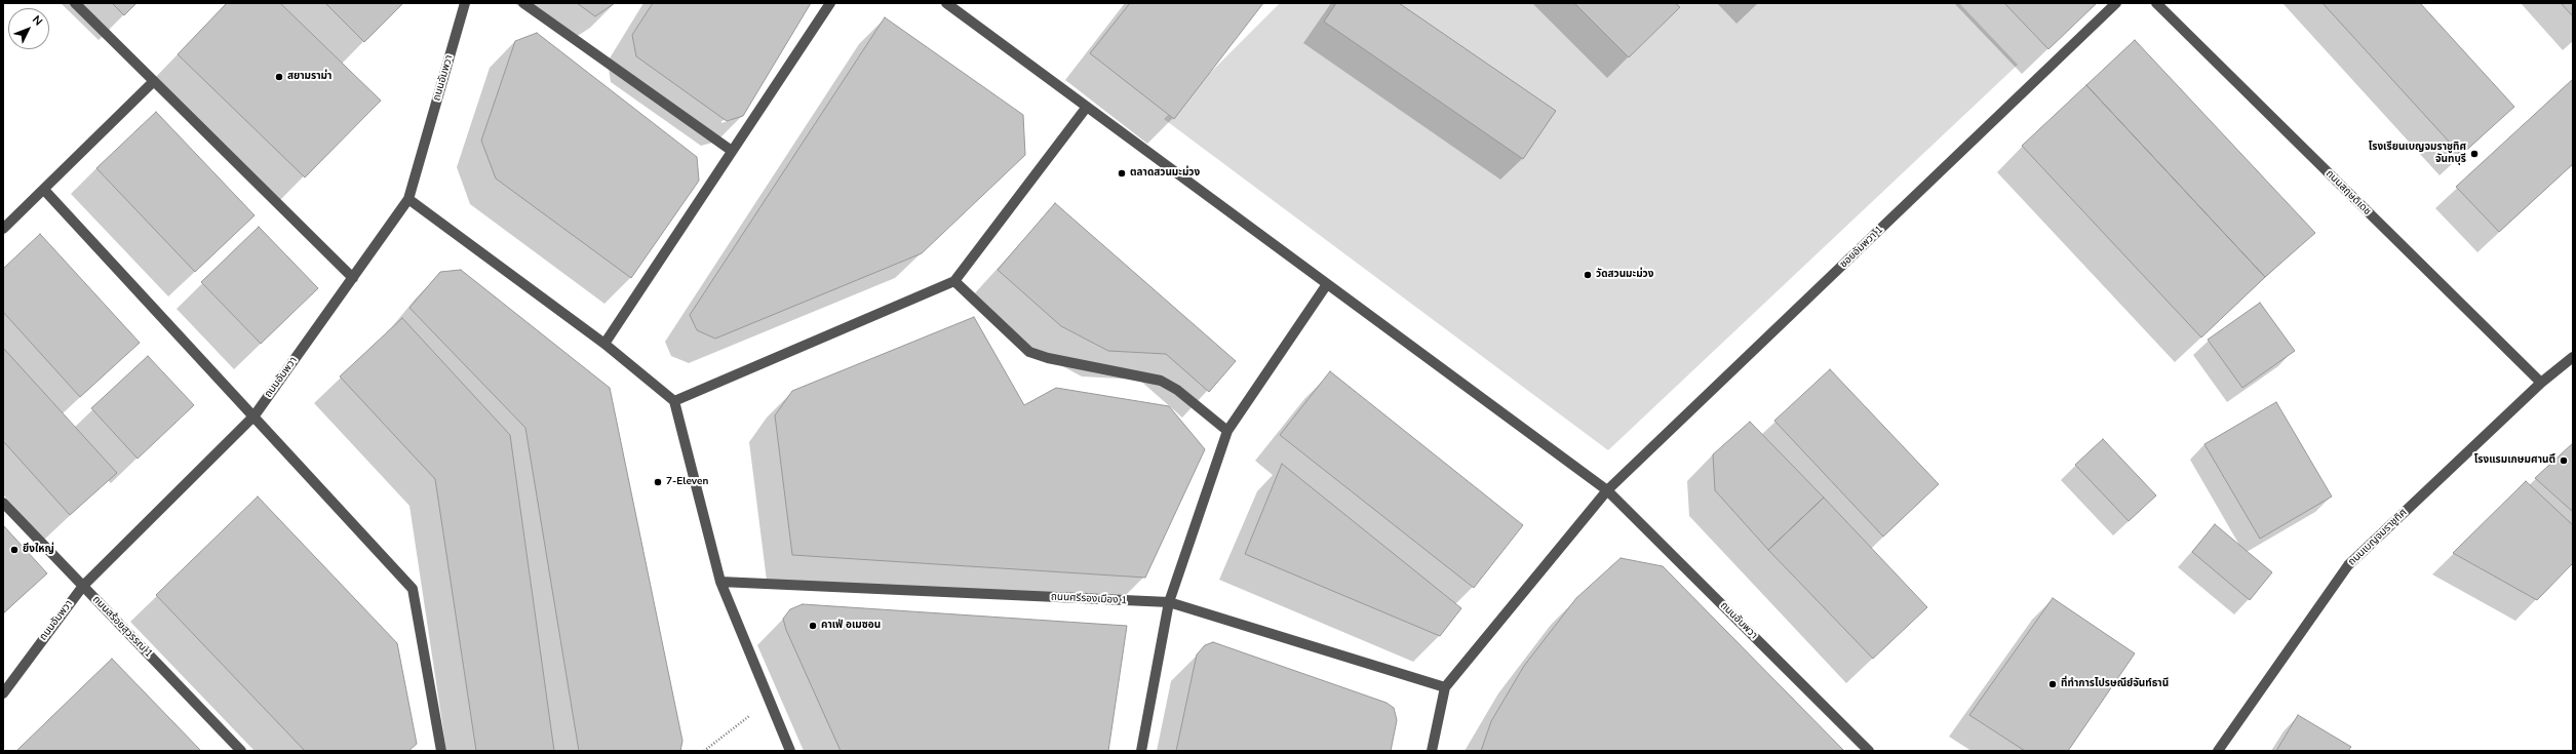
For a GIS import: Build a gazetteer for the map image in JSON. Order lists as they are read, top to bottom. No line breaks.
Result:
{"streets":{"street":["ถนนอัมพวา","ถนนสฤษดิเดช","ซอยอัมพวา 1","ถนนเบญจมราชูทิศ","ถนนศรีรองเมือง 1","ถนนสร้อยสุวรรณ 1"]},"crossings":[["ถนนอัมพวา","ซอยอัมพวา 1"],["ถนนอัมพวา","ถนนสร้อยสุวรรณ 1"],["ถนนสฤษดิเดช","ถนนเบญจมราชูทิศ"],["ซอยอัมพวา 1","ถนนศรีรองเมือง 1"]],"places":["สยามราม่า","โรงเรียนเบญจมราชูทิศ จันทบุรี","ตลาดสวนมะม่วง","วัดสวนมะม่วง","โรงแรมเกษมศานติ์","7-Eleven","ยิ่งใหญ่","คาเฟ่ อเมซอน","ที่ทำการไปรษณีย์จันท์ธานี"],"north":"top right"}
